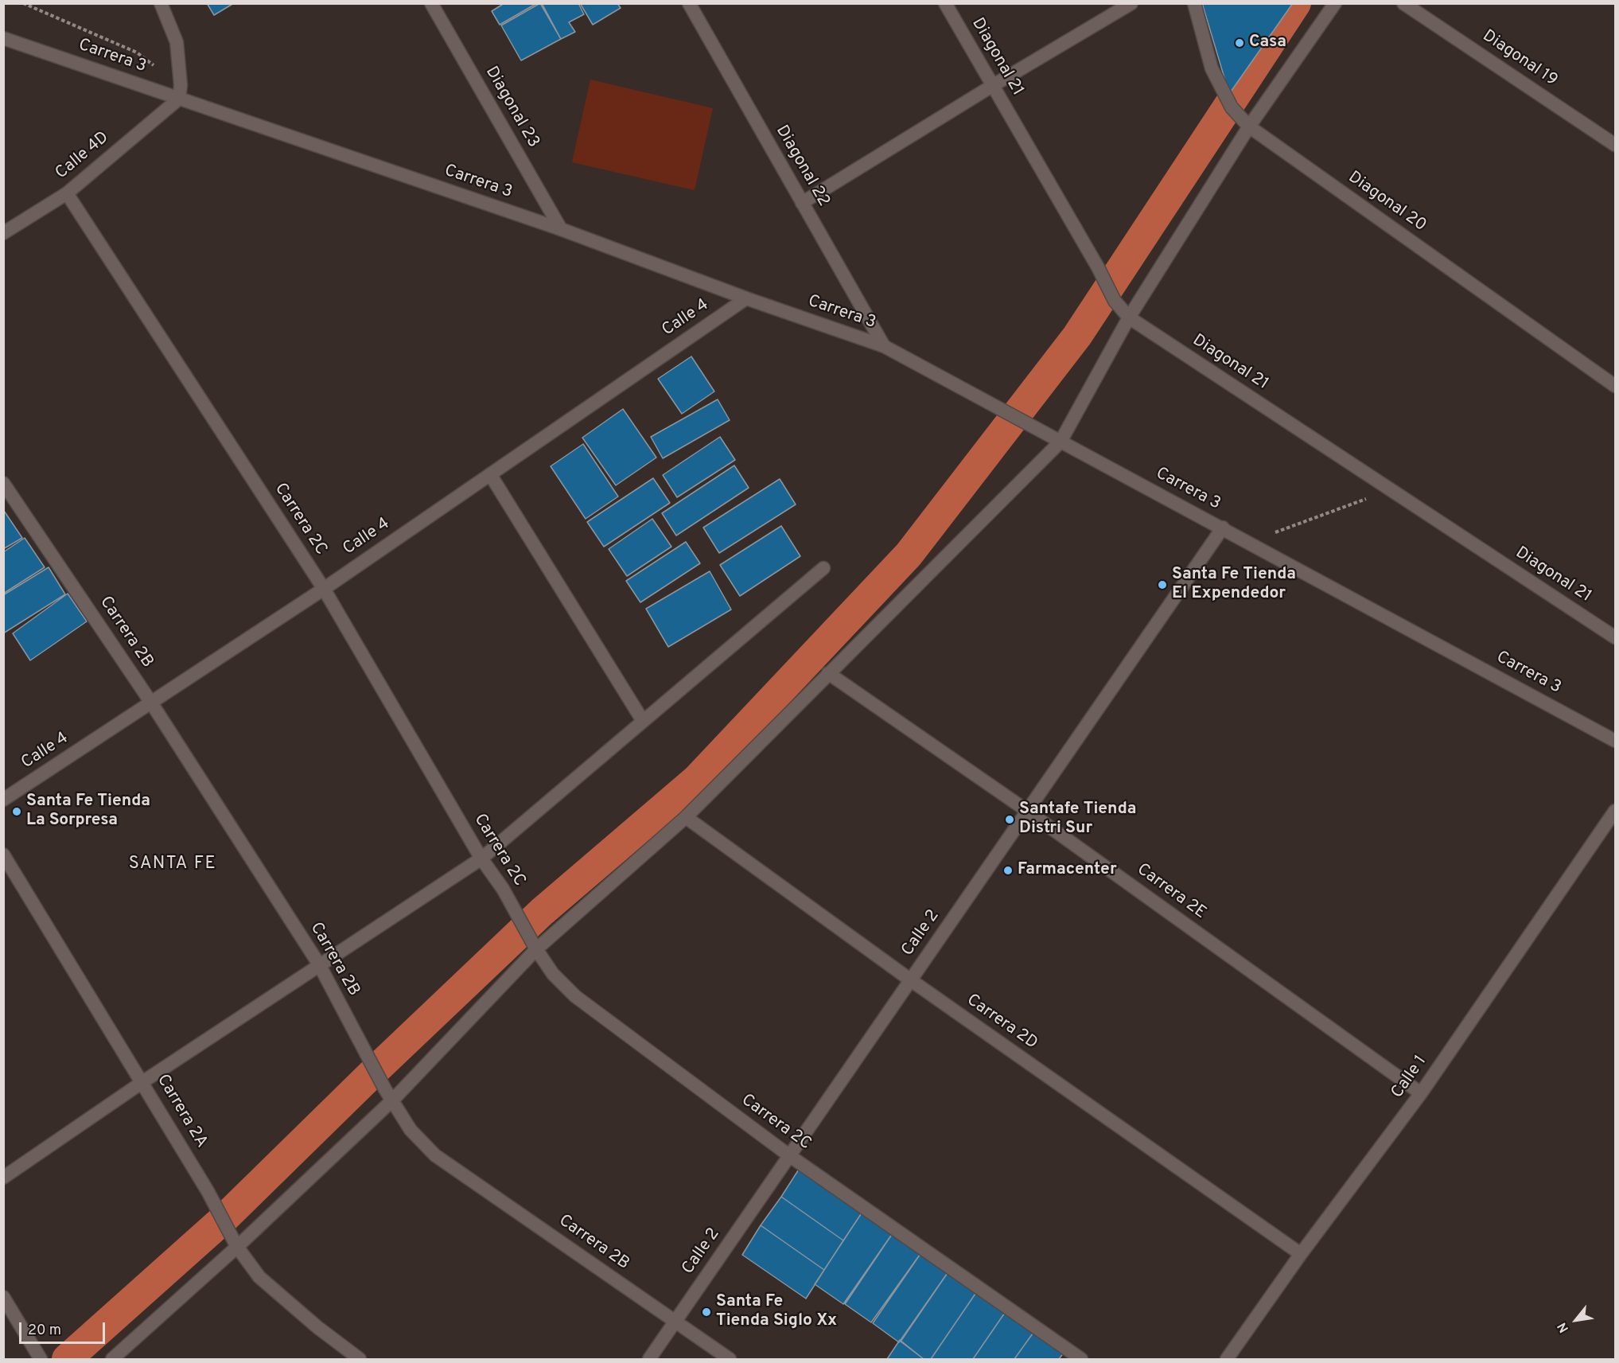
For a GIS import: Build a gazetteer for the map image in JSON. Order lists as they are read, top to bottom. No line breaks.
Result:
{"streets":{"street":["Carrera 3","Diagonal 21","Diagonal 19","Diagonal 23","Calle 4D","Diagonal 22","Diagonal 20","Calle 4","Carrera 2C","Carrera 2B","Carrera 2E","Calle 2","Carrera 2D","Calle 1","Carrera 2A"]},"crossings":[["Carrera 3","Diagonal 23"],["Carrera 3","Calle 4D"],["Carrera 3","Diagonal 22"],["Carrera 3","Calle 4"],["Carrera 3","Calle 2"],["Calle 4D","Carrera 2C"],["Calle 4","Carrera 2C"],["Calle 4","Carrera 2B"],["Carrera 2C","Calle 2"],["Carrera 2B","Calle 2"],["Carrera 2E","Calle 2"],["Carrera 2E","Calle 1"],["Calle 2","Carrera 2D"],["Carrera 2D","Calle 1"]],"districts":["SANTA FE"],"places":["Casa","Santa Fe Tienda El Expendedor","Santa Fe Tienda La Sorpresa","Santafe Tienda Distri Sur","Farmacenter","Santa Fe Tienda Siglo Xx"],"scale_bar":"20 m","north":"bottom left"}
